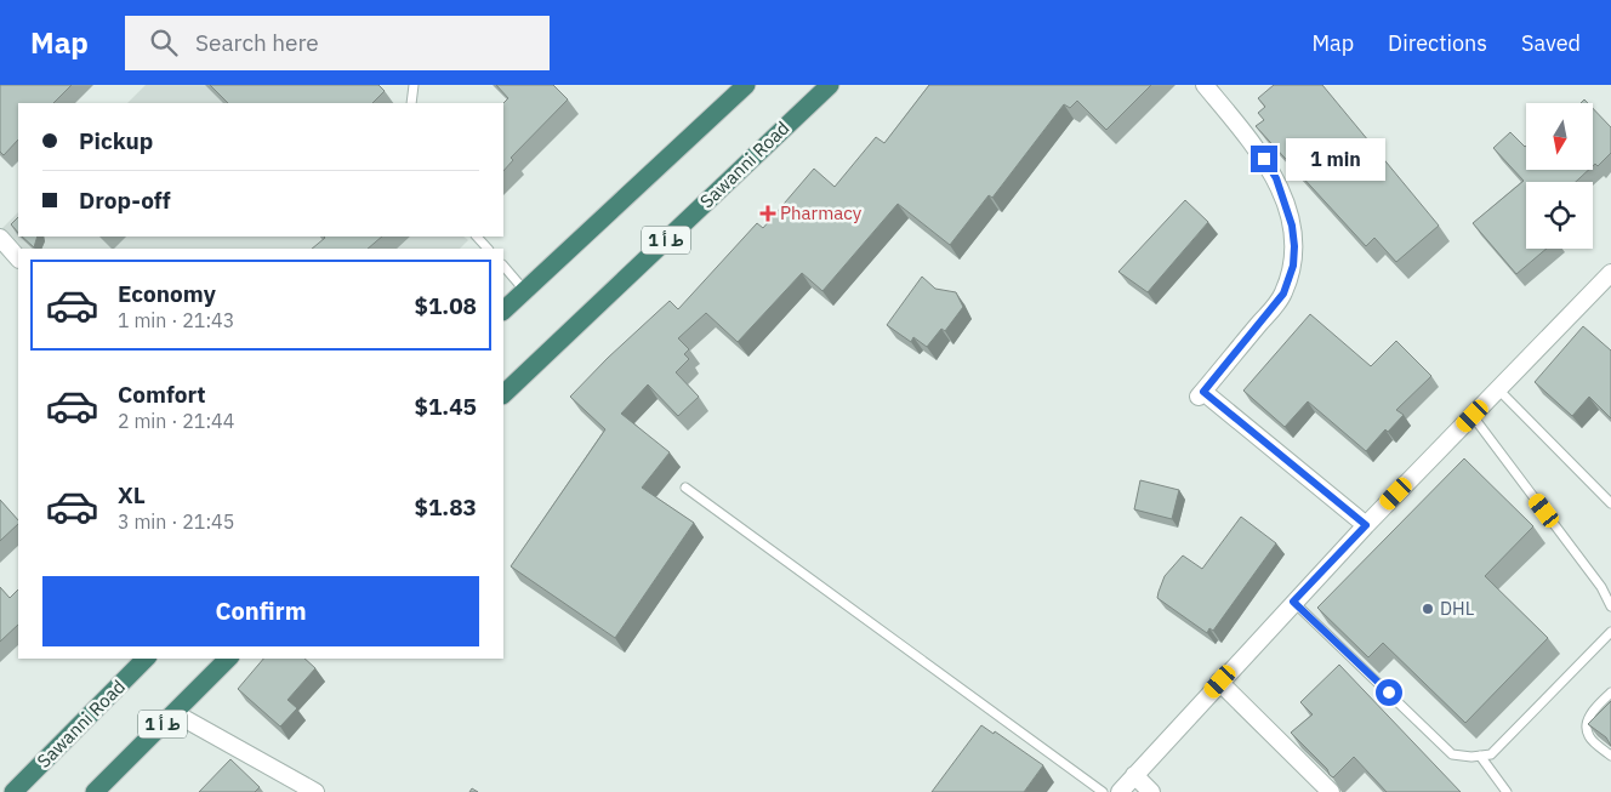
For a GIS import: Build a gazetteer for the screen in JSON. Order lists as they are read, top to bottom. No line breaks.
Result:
{"streets":{"highway":["Sawanni Road","ط أ 1"]},"places":{"health":["Pharmacy"],"other":["DHL"]},"north":"bottom","page":{"header":"Map","search":"Search here","nav":["Map","Directions","Saved"],"banner":["Pickup","Drop-off"],"bubble":"1 min","list":[{"name":"Economy","note":"1 min · 21:43","value":"$1.08"},{"name":"Comfort","note":"2 min · 21:44","value":"$1.45"},{"name":"XL","note":"3 min · 21:45","value":"$1.83"}],"buttons":"Confirm"}}
